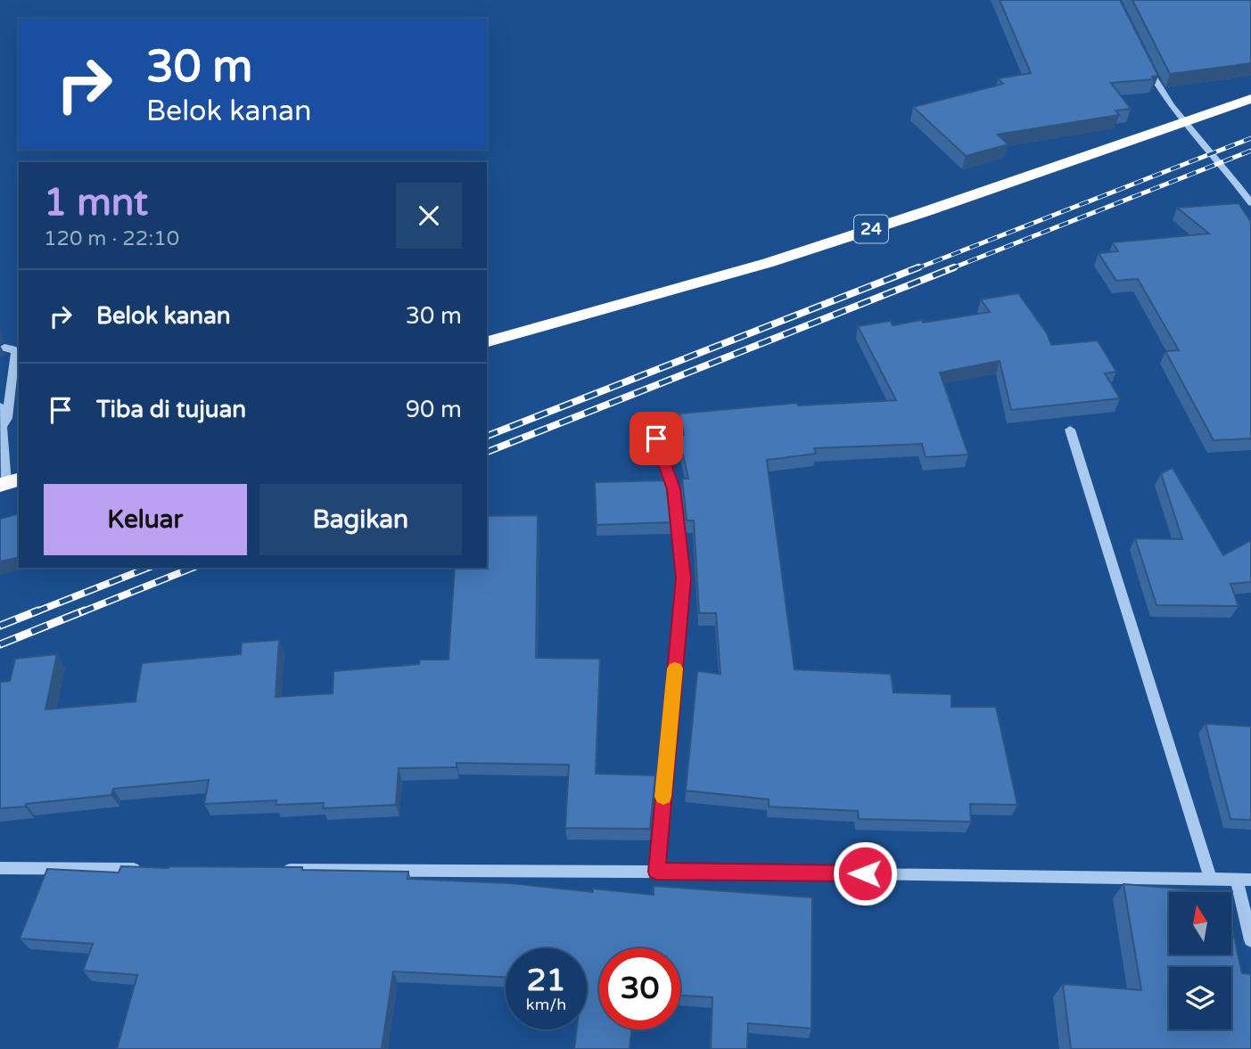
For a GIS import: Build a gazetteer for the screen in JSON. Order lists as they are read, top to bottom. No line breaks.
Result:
{"streets":{"highway":["24"]},"north":"top","page":{"turn":["30 m","Belok kanan"],"heading":["1 mnt","120 m · 22:10"],"list":[{"name":"Belok kanan","value":"30 m"},{"name":"Tiba di tujuan","value":"90 m"}],"buttons":["Keluar","Bagikan"],"speed":"21 km/h","limit":"30"}}
